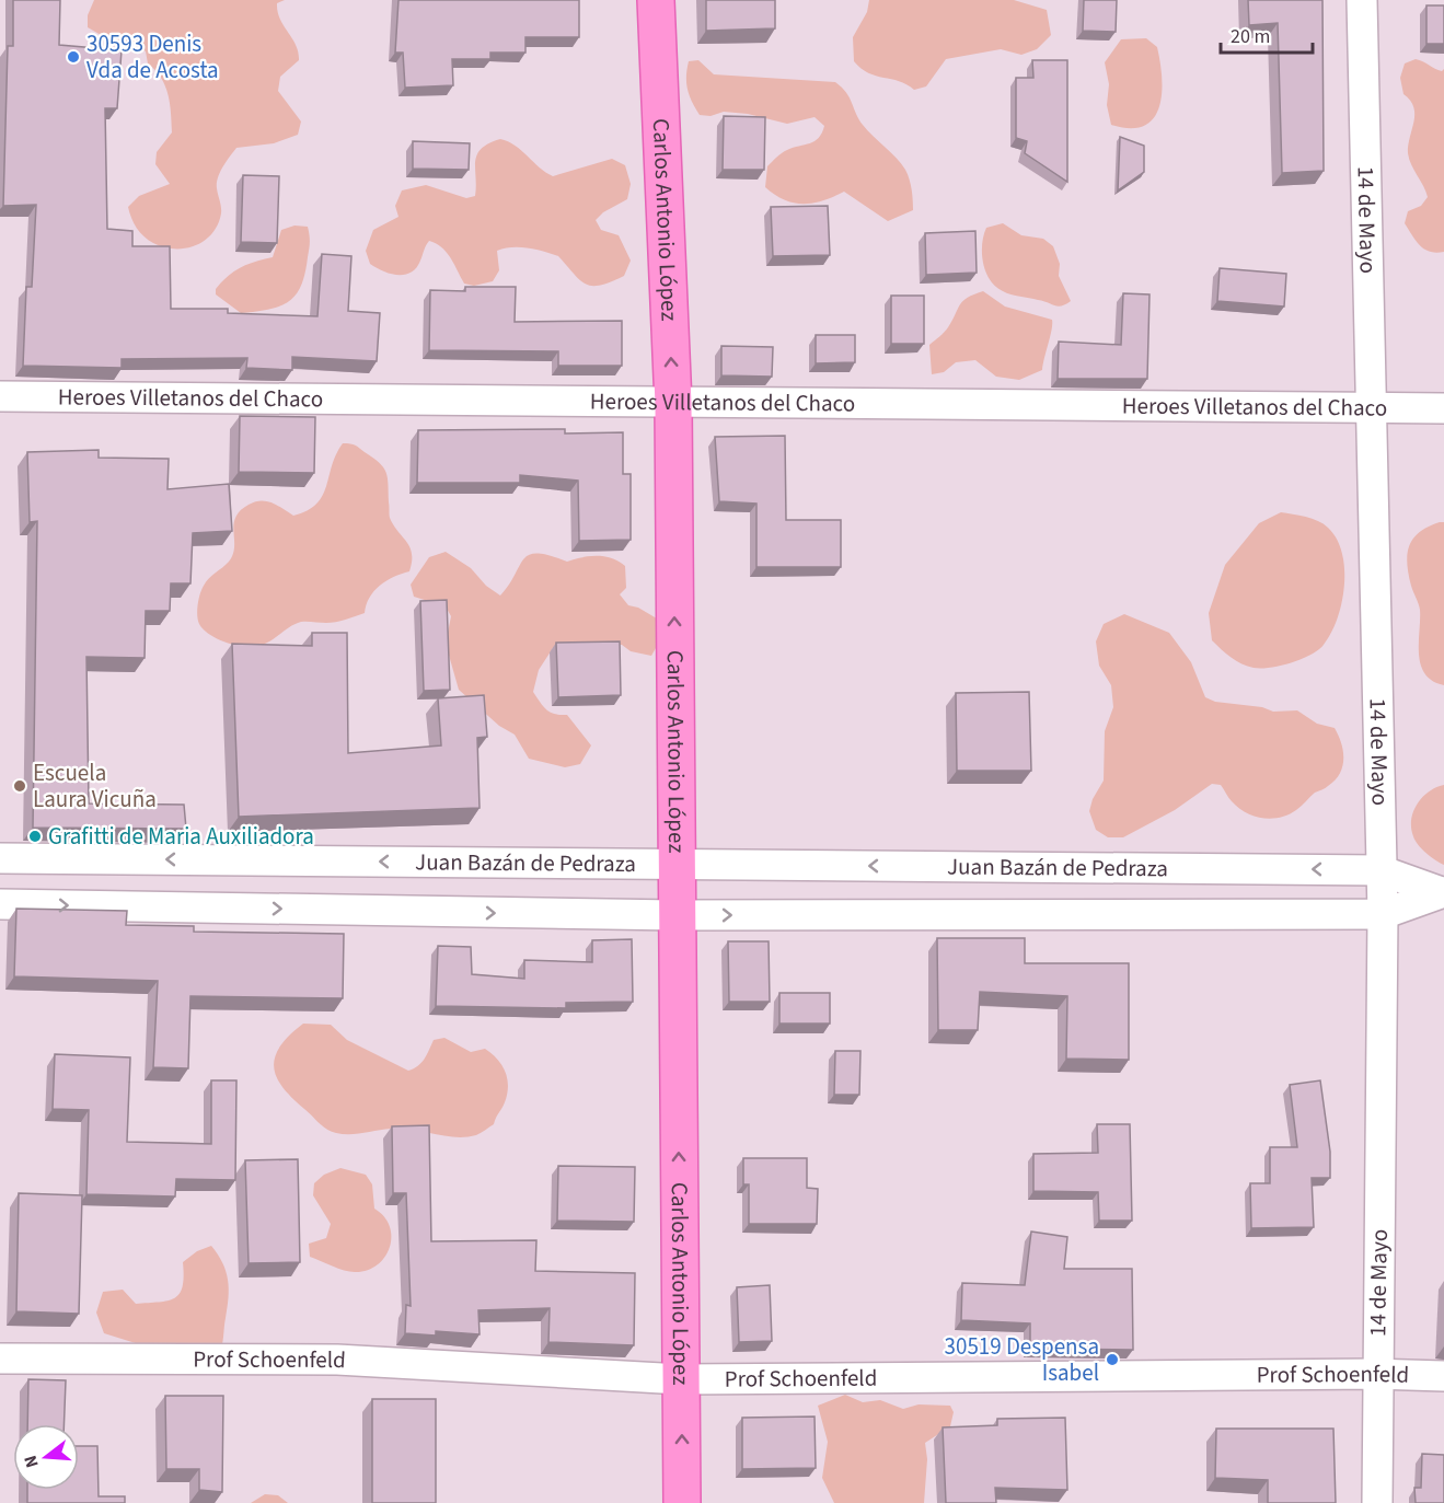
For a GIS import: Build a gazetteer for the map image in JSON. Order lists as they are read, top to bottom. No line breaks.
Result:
{"streets":{"main road":["Carlos Antonio López"],"street":["14 de Mayo","Heroes Villetanos del Chaco","Juan Bazán de Pedraza","Prof Schoenfeld"]},"crossings":[["Carlos Antonio López","Heroes Villetanos del Chaco"],["Carlos Antonio López","Juan Bazán de Pedraza"],["Carlos Antonio López","Prof Schoenfeld"],["14 de Mayo","Heroes Villetanos del Chaco"],["14 de Mayo","Juan Bazán de Pedraza"],["14 de Mayo","Prof Schoenfeld"]],"one_way":["Carlos Antonio López"],"places":["30593 Denis Vda de Acosta","Escuela Laura Vicuña","Grafitti de Maria Auxiliadora","30519 Despensa Isabel"],"scale_bar":"20 m","north":"left"}
